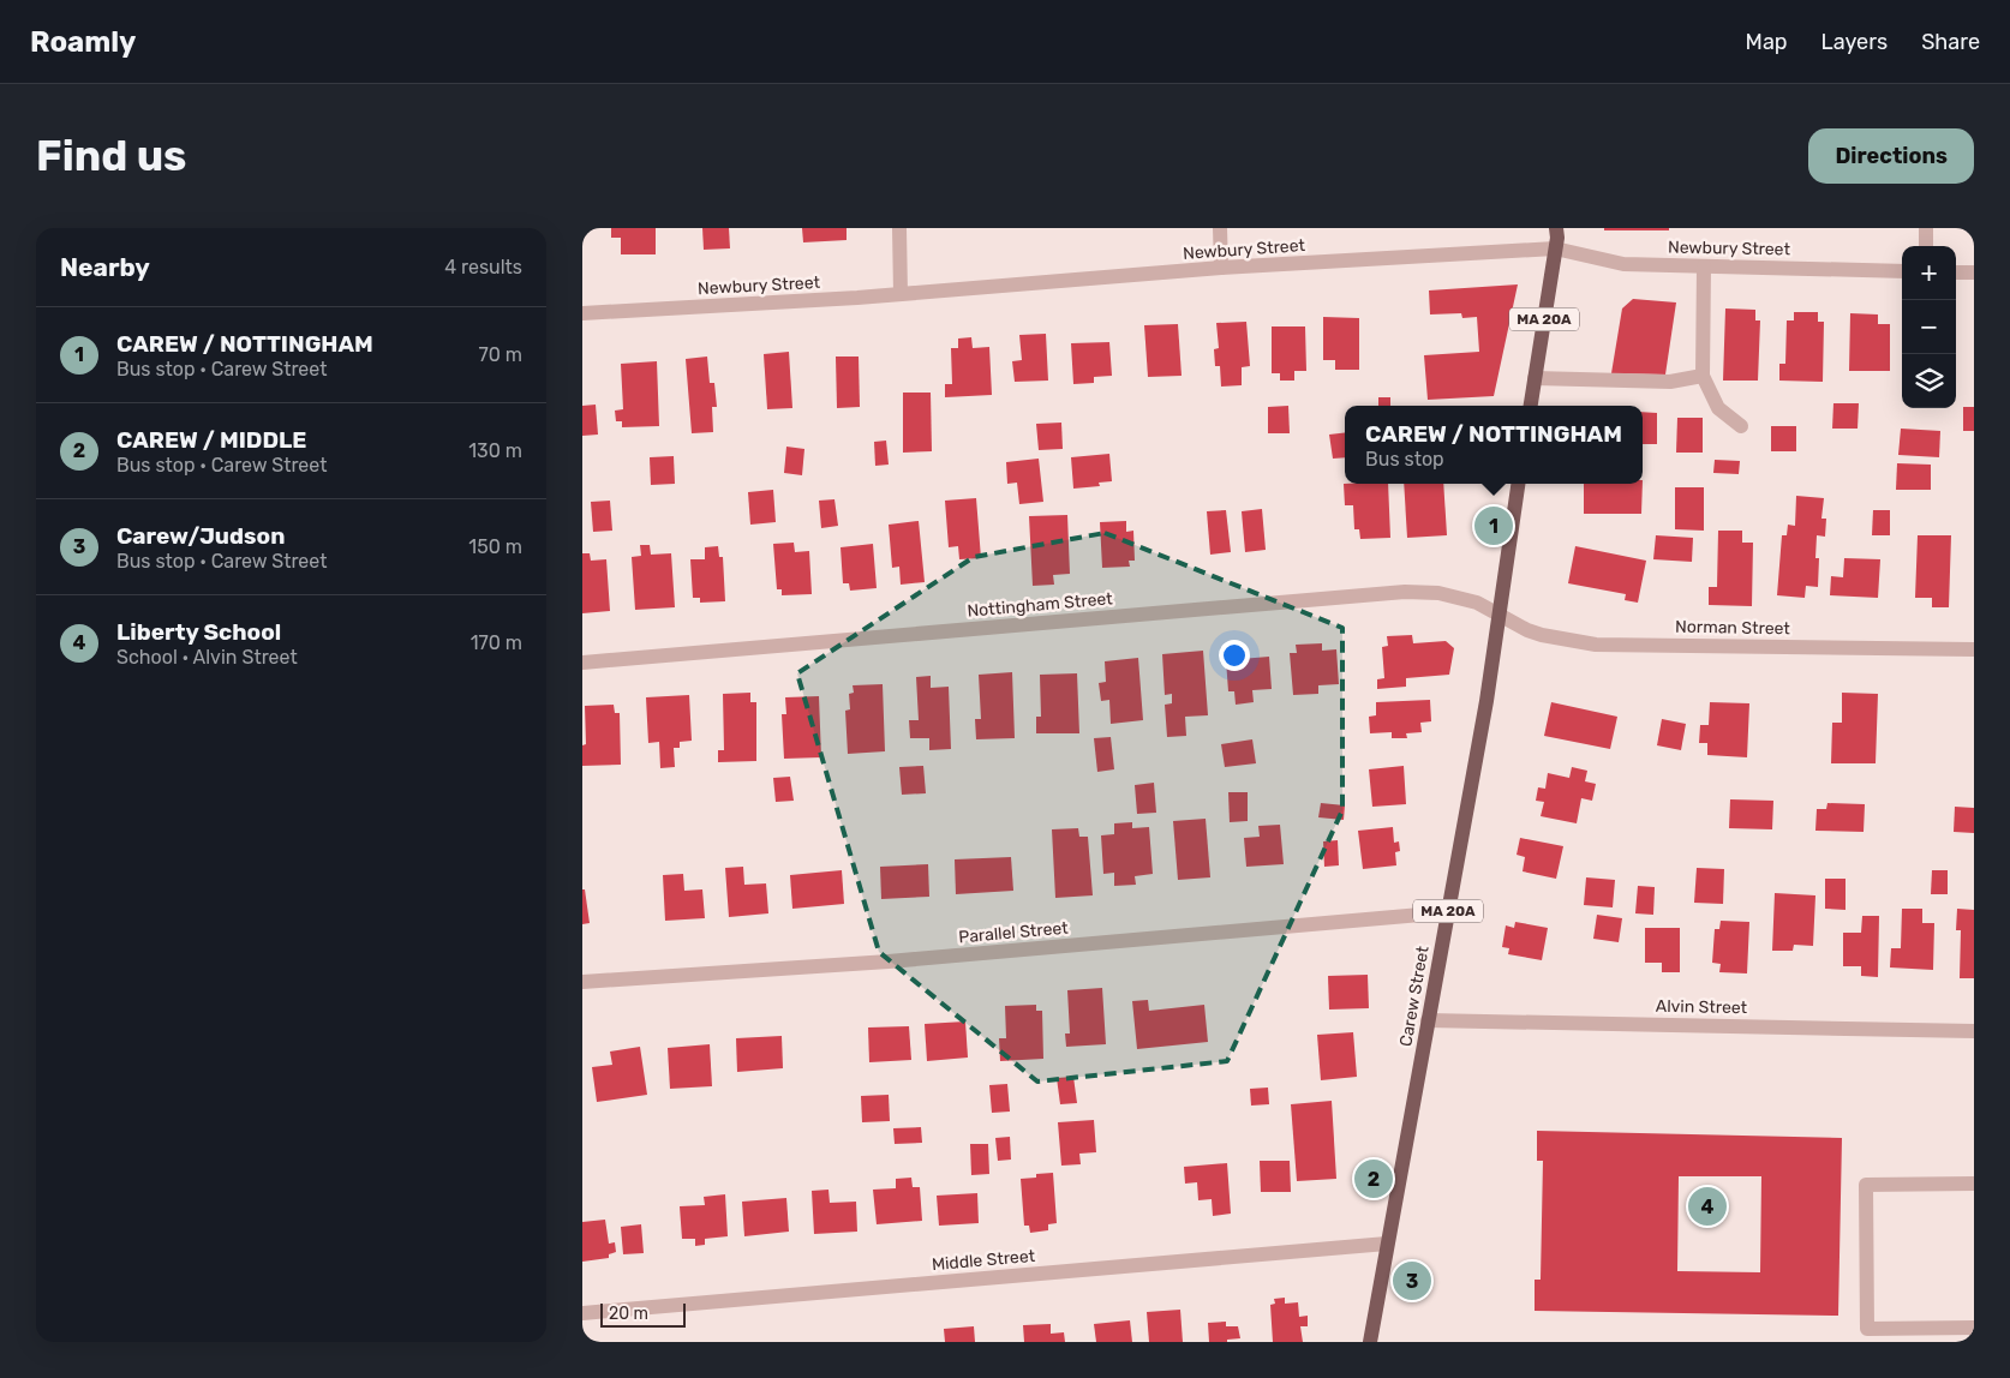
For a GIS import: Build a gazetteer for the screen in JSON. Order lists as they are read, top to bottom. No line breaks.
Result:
{"streets":{"main road":["MA 20A","Carew Street"],"street":["Newbury Street","Nottingham Street","Norman Street","Parallel Street","Alvin Street","Middle Street"]},"crossings":[["Newbury Street","MA 20A"],["Nottingham Street","Norman Street"],["Nottingham Street","Carew Street"],["Norman Street","Carew Street"],["Parallel Street","Carew Street"],["Carew Street","Alvin Street"],["Carew Street","Middle Street"]],"scale_bar":"20 m","page":{"header":"Roamly","nav":["Map","Layers","Share"],"buttons":"Directions","title":"Find us","heading":["Nearby","4 results"],"map_buttons":["+","−"],"list":[{"mark":"1","name":"CAREW / NOTTINGHAM","note":"Bus stop · Carew Street","value":"70 m"},{"mark":"2","name":"CAREW / MIDDLE","note":"Bus stop · Carew Street","value":"130 m"},{"mark":"3","name":"Carew/Judson","note":"Bus stop · Carew Street","value":"150 m"},{"mark":"4","name":"Liberty School","note":"School · Alvin Street","value":"170 m"}],"popup":["CAREW / NOTTINGHAM","Bus stop"],"pins":["1","2","4","3"],"scale":"20 m"}}
